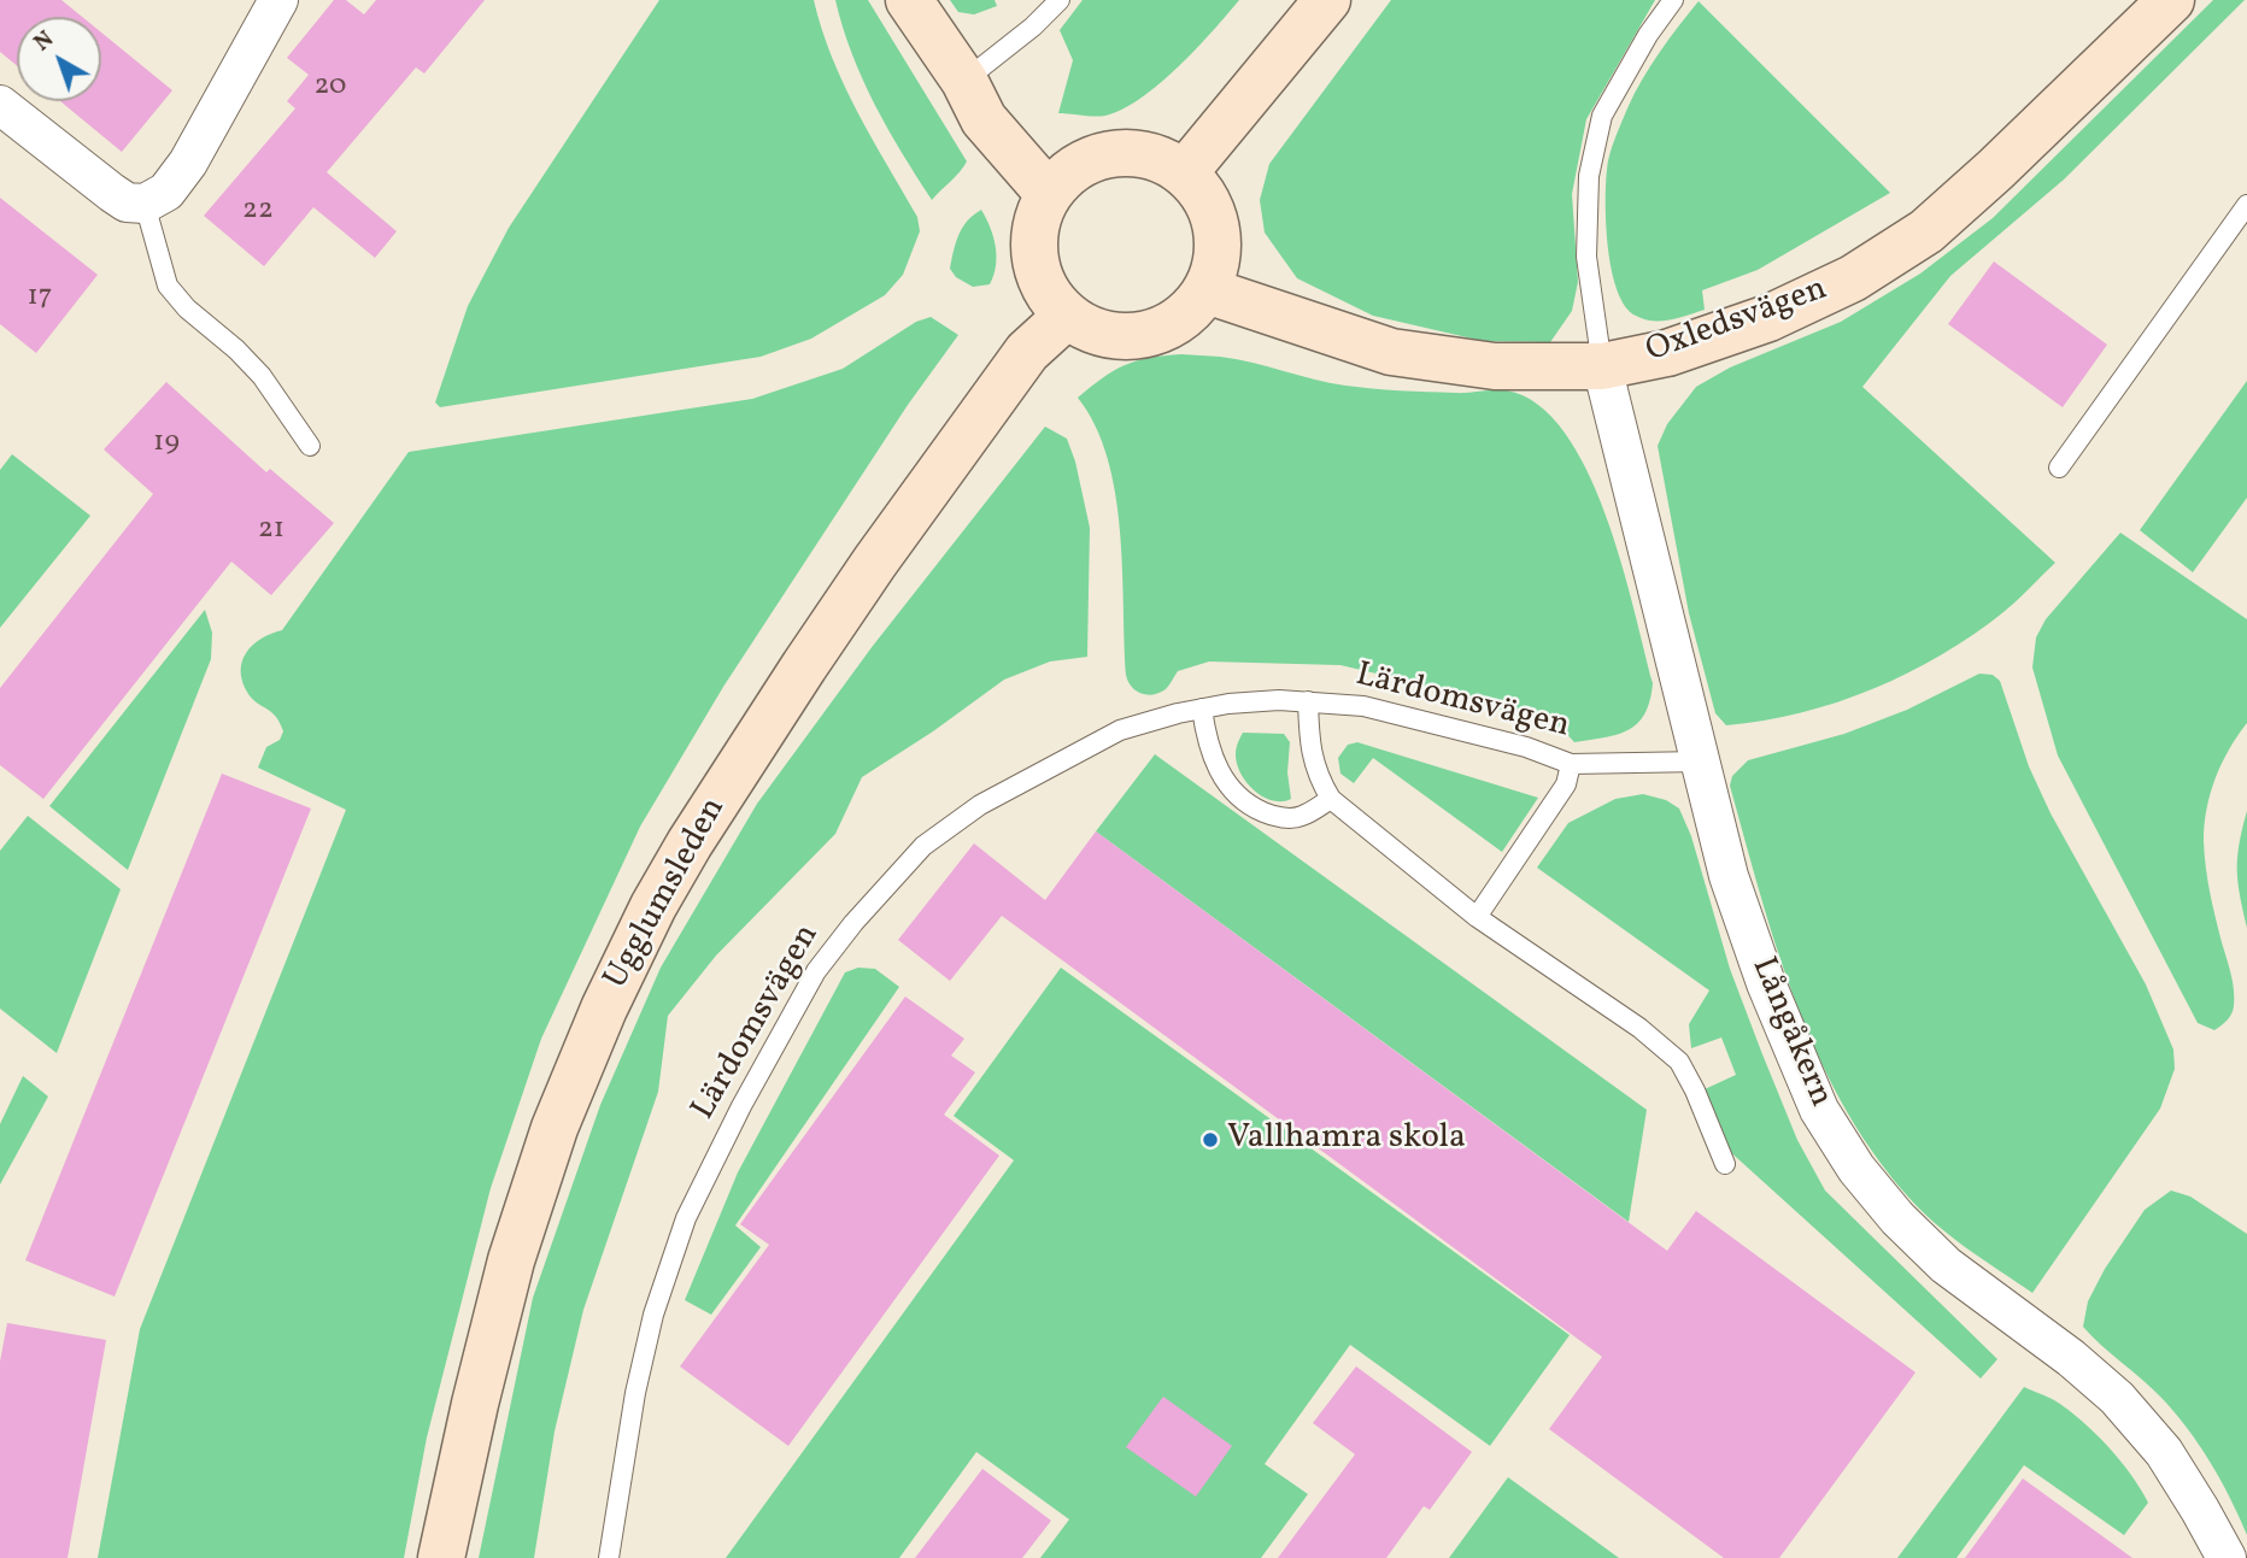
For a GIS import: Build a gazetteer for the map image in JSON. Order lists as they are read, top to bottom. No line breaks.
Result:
{"streets":{"street":["Oxledsvägen","Ugglumsleden","Långåkern"],"lane":["Lärdomsvägen"]},"crossings":[["Oxledsvägen","Ugglumsleden"],["Oxledsvägen","Långåkern"],["Lärdomsvägen","Långåkern"]],"places":["Vallhamra skola"],"house_numbers":["20","22","17","19","21"],"north":"top left"}
